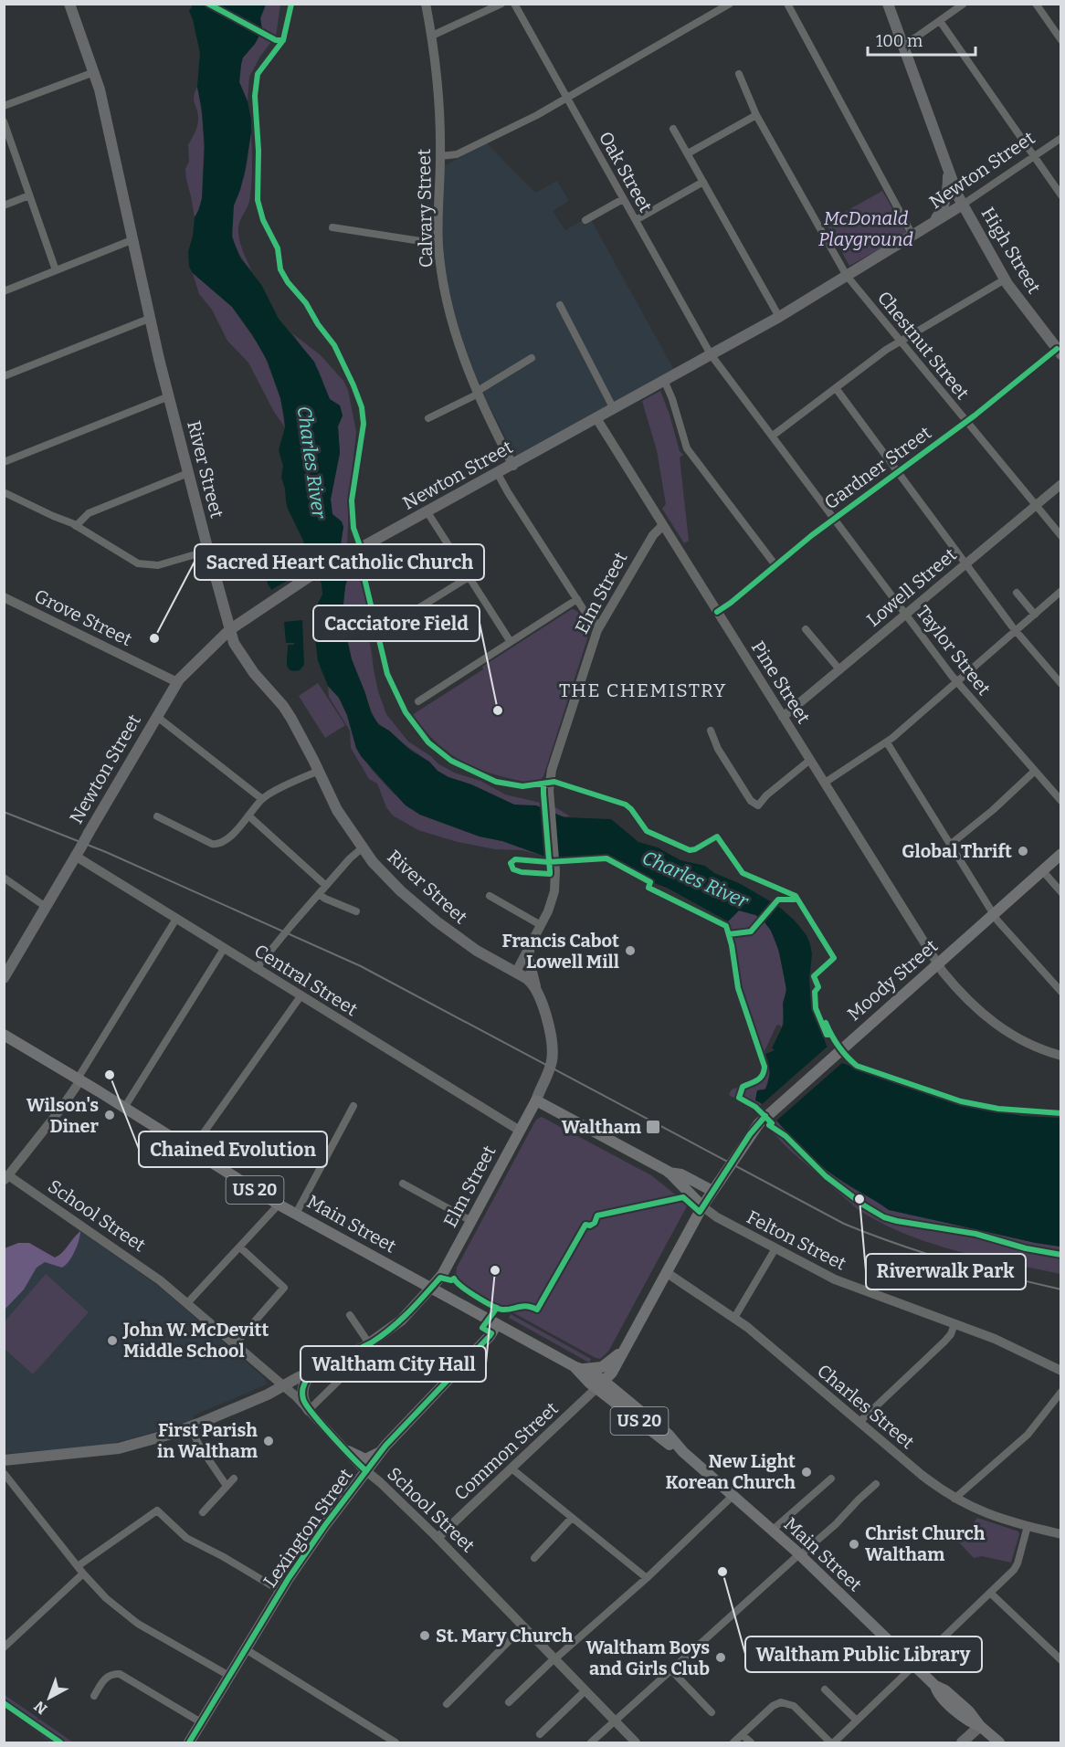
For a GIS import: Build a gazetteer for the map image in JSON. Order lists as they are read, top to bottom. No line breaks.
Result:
{"streets":{"main road":["Newton Street","High Street","River Street","Elm Street","Moody Street","US 20","Main Street","Lexington Street"],"street":["Oak Street","Calvary Street","Chestnut Street","Gardner Street","Lowell Street","Grove Street","Taylor Street","Pine Street","Central Street","School Street","Felton Street","Charles Street","Common Street"]},"crossings":[["Newton Street","Oak Street"],["Newton Street","Calvary Street"],["Newton Street","High Street"],["Newton Street","Chestnut Street"],["Newton Street","River Street"],["Newton Street","Grove Street"],["Newton Street","Taylor Street"],["Newton Street","Pine Street"],["Newton Street","Central Street"],["Oak Street","Taylor Street"],["High Street","Gardner Street"],["Chestnut Street","Gardner Street"],["Chestnut Street","Lowell Street"],["Gardner Street","Taylor Street"],["Gardner Street","Pine Street"],["River Street","Elm Street"],["Lowell Street","Taylor Street"],["Lowell Street","Pine Street"],["Elm Street","Pine Street"],["Elm Street","Central Street"],["Elm Street","Main Street"],["Pine Street","Moody Street"],["Moody Street","Main Street"],["Moody Street","Felton Street"],["Moody Street","Charles Street"],["Moody Street","Common Street"],["School Street","Common Street"],["School Street","Lexington Street"],["Main Street","Common Street"],["Main Street","Lexington Street"]],"districts":["THE CHEMISTRY"],"water":["Charles River"],"parks":["McDonald Playground"],"places":{"other":["Sacred Heart Catholic Church","Cacciatore Field","Global Thrift","Francis Cabot Lowell Mill","Chained Evolution","Wilson's Diner","Riverwalk Park","Waltham City Hall","John W. McDevitt Middle School","First Parish in Waltham","New Light Korean Church","Christ Church Waltham","Waltham Public Library","St. Mary Church","Waltham Boys and Girls Club"],"transit":["Waltham"]},"scale_bar":"100 m","north":"bottom left"}
